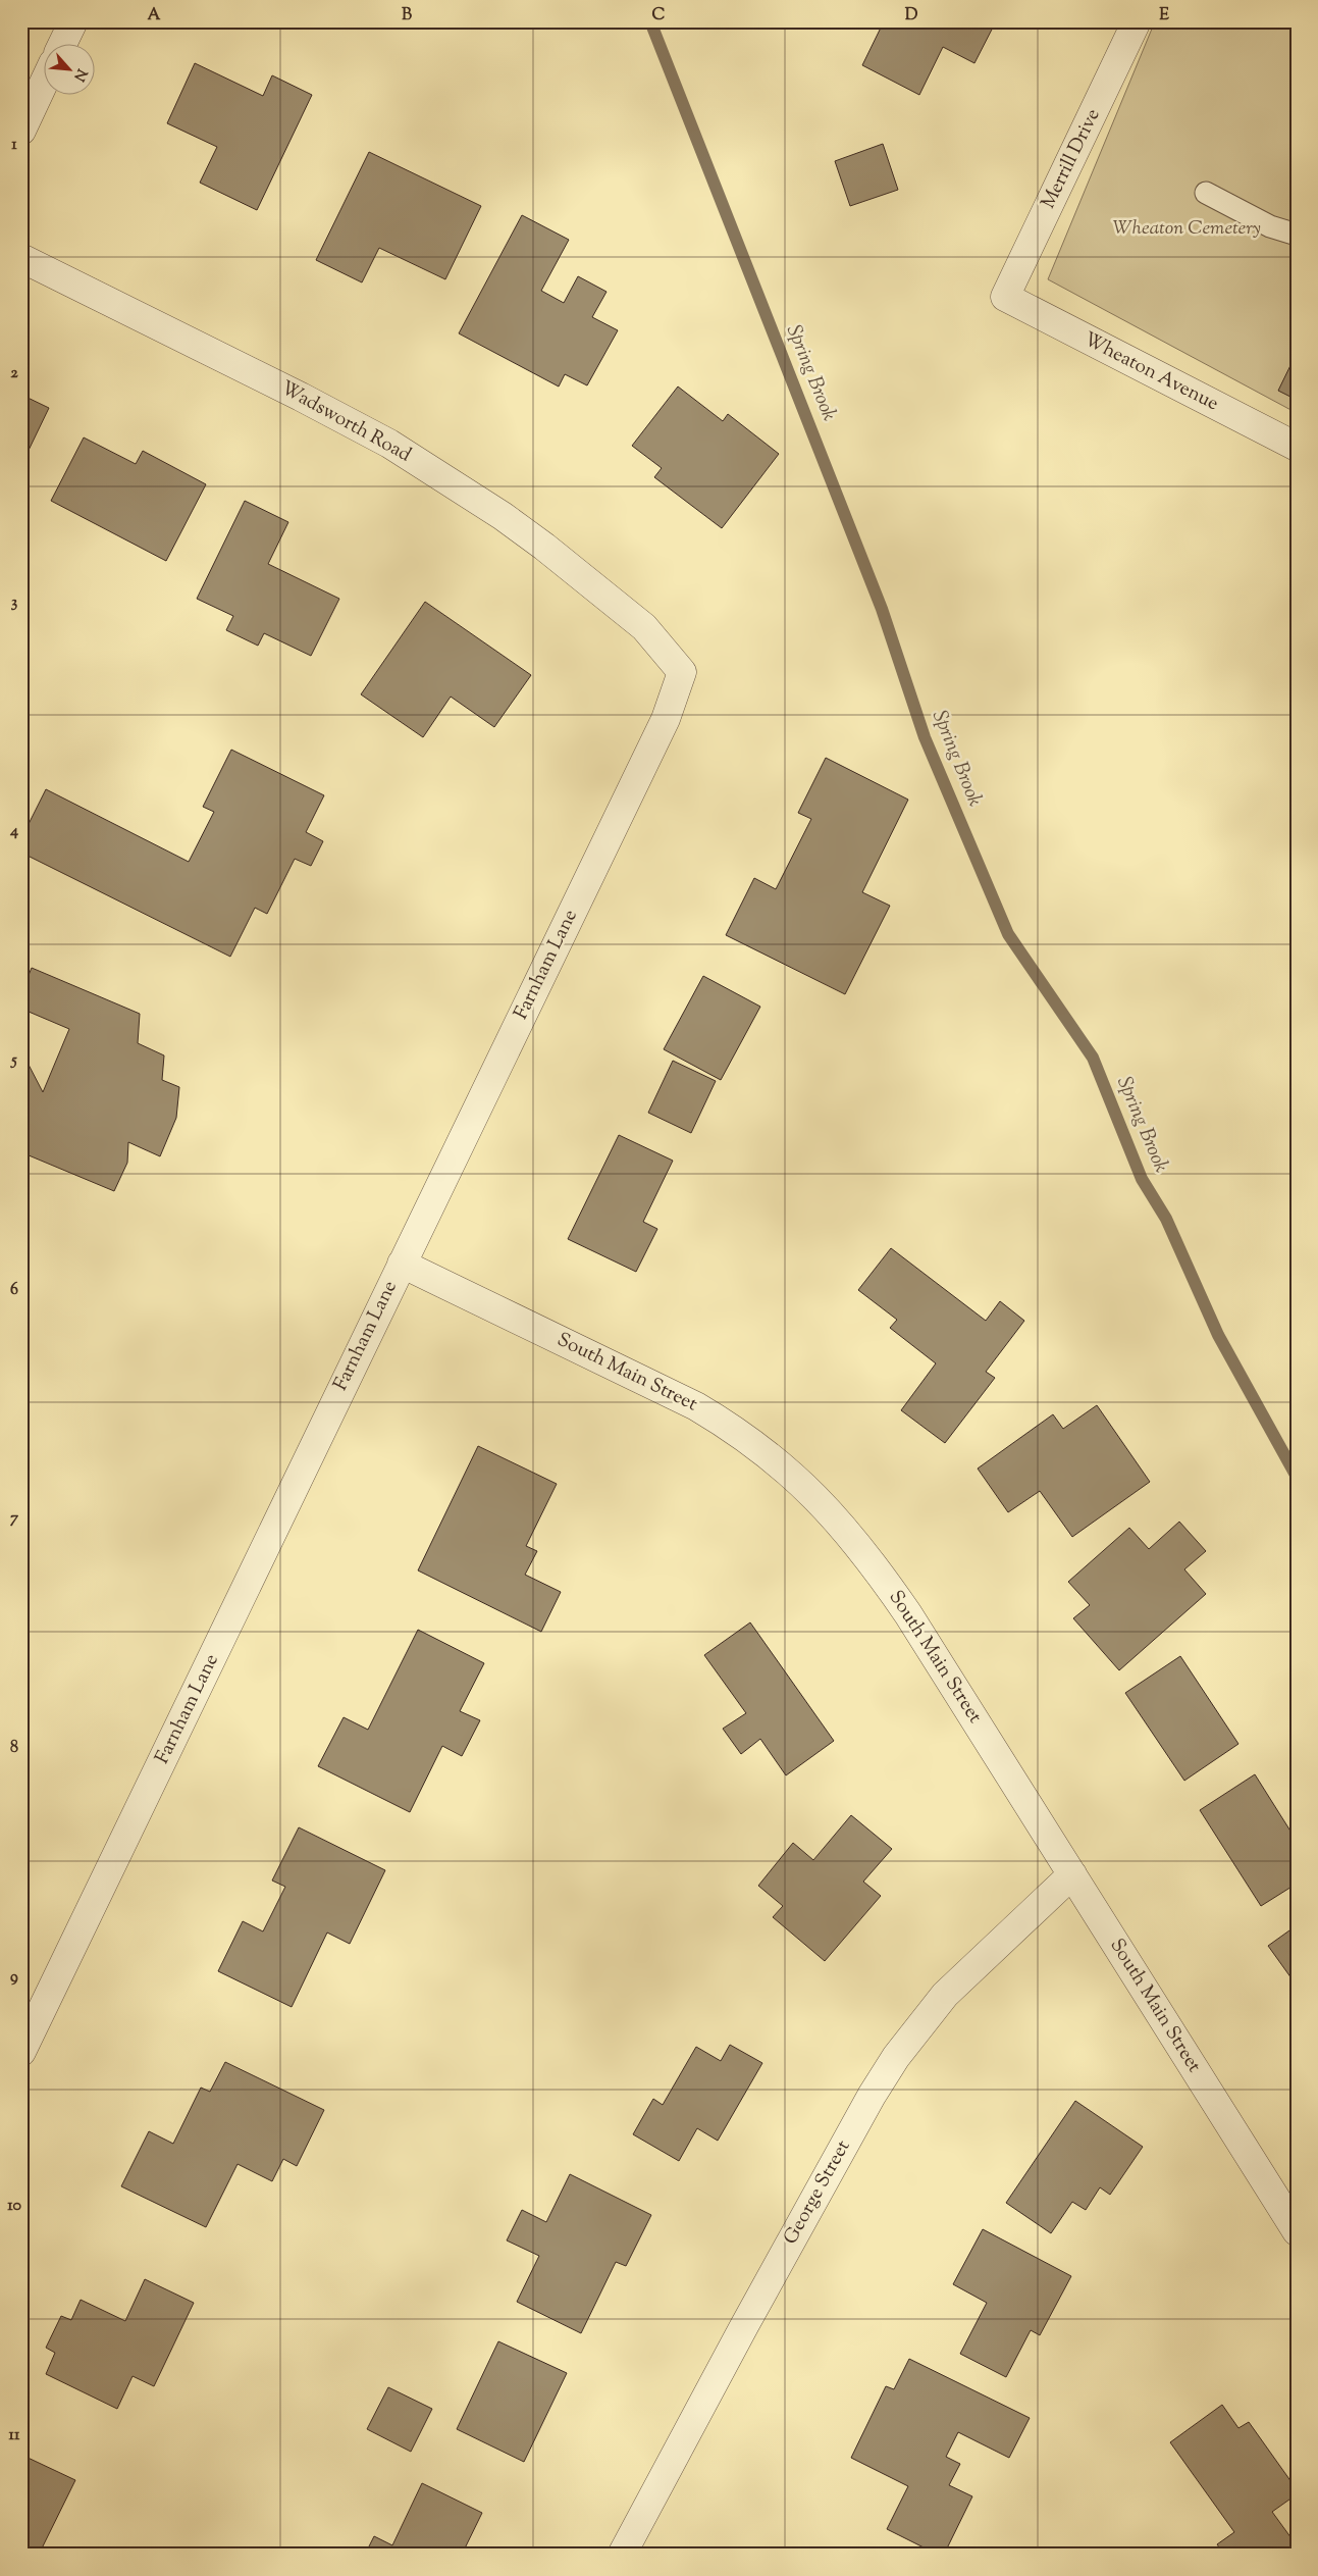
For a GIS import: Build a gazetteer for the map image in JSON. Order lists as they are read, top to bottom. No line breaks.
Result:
{"streets":{"street":["Merrill Drive","Wheaton Avenue","Wadsworth Road","Farnham Lane","South Main Street","George Street"]},"crossings":[["Merrill Drive","Wheaton Avenue"],["Wadsworth Road","Farnham Lane"],["Farnham Lane","South Main Street"],["South Main Street","George Street"]],"water":["Spring Brook"],"parks":["Wheaton Cemetery"],"north":"bottom right","grid":{"columns":["A","B","C","D","E"],"rows":["1","2","3","4","5","6","7","8","9","10","11"]}}
